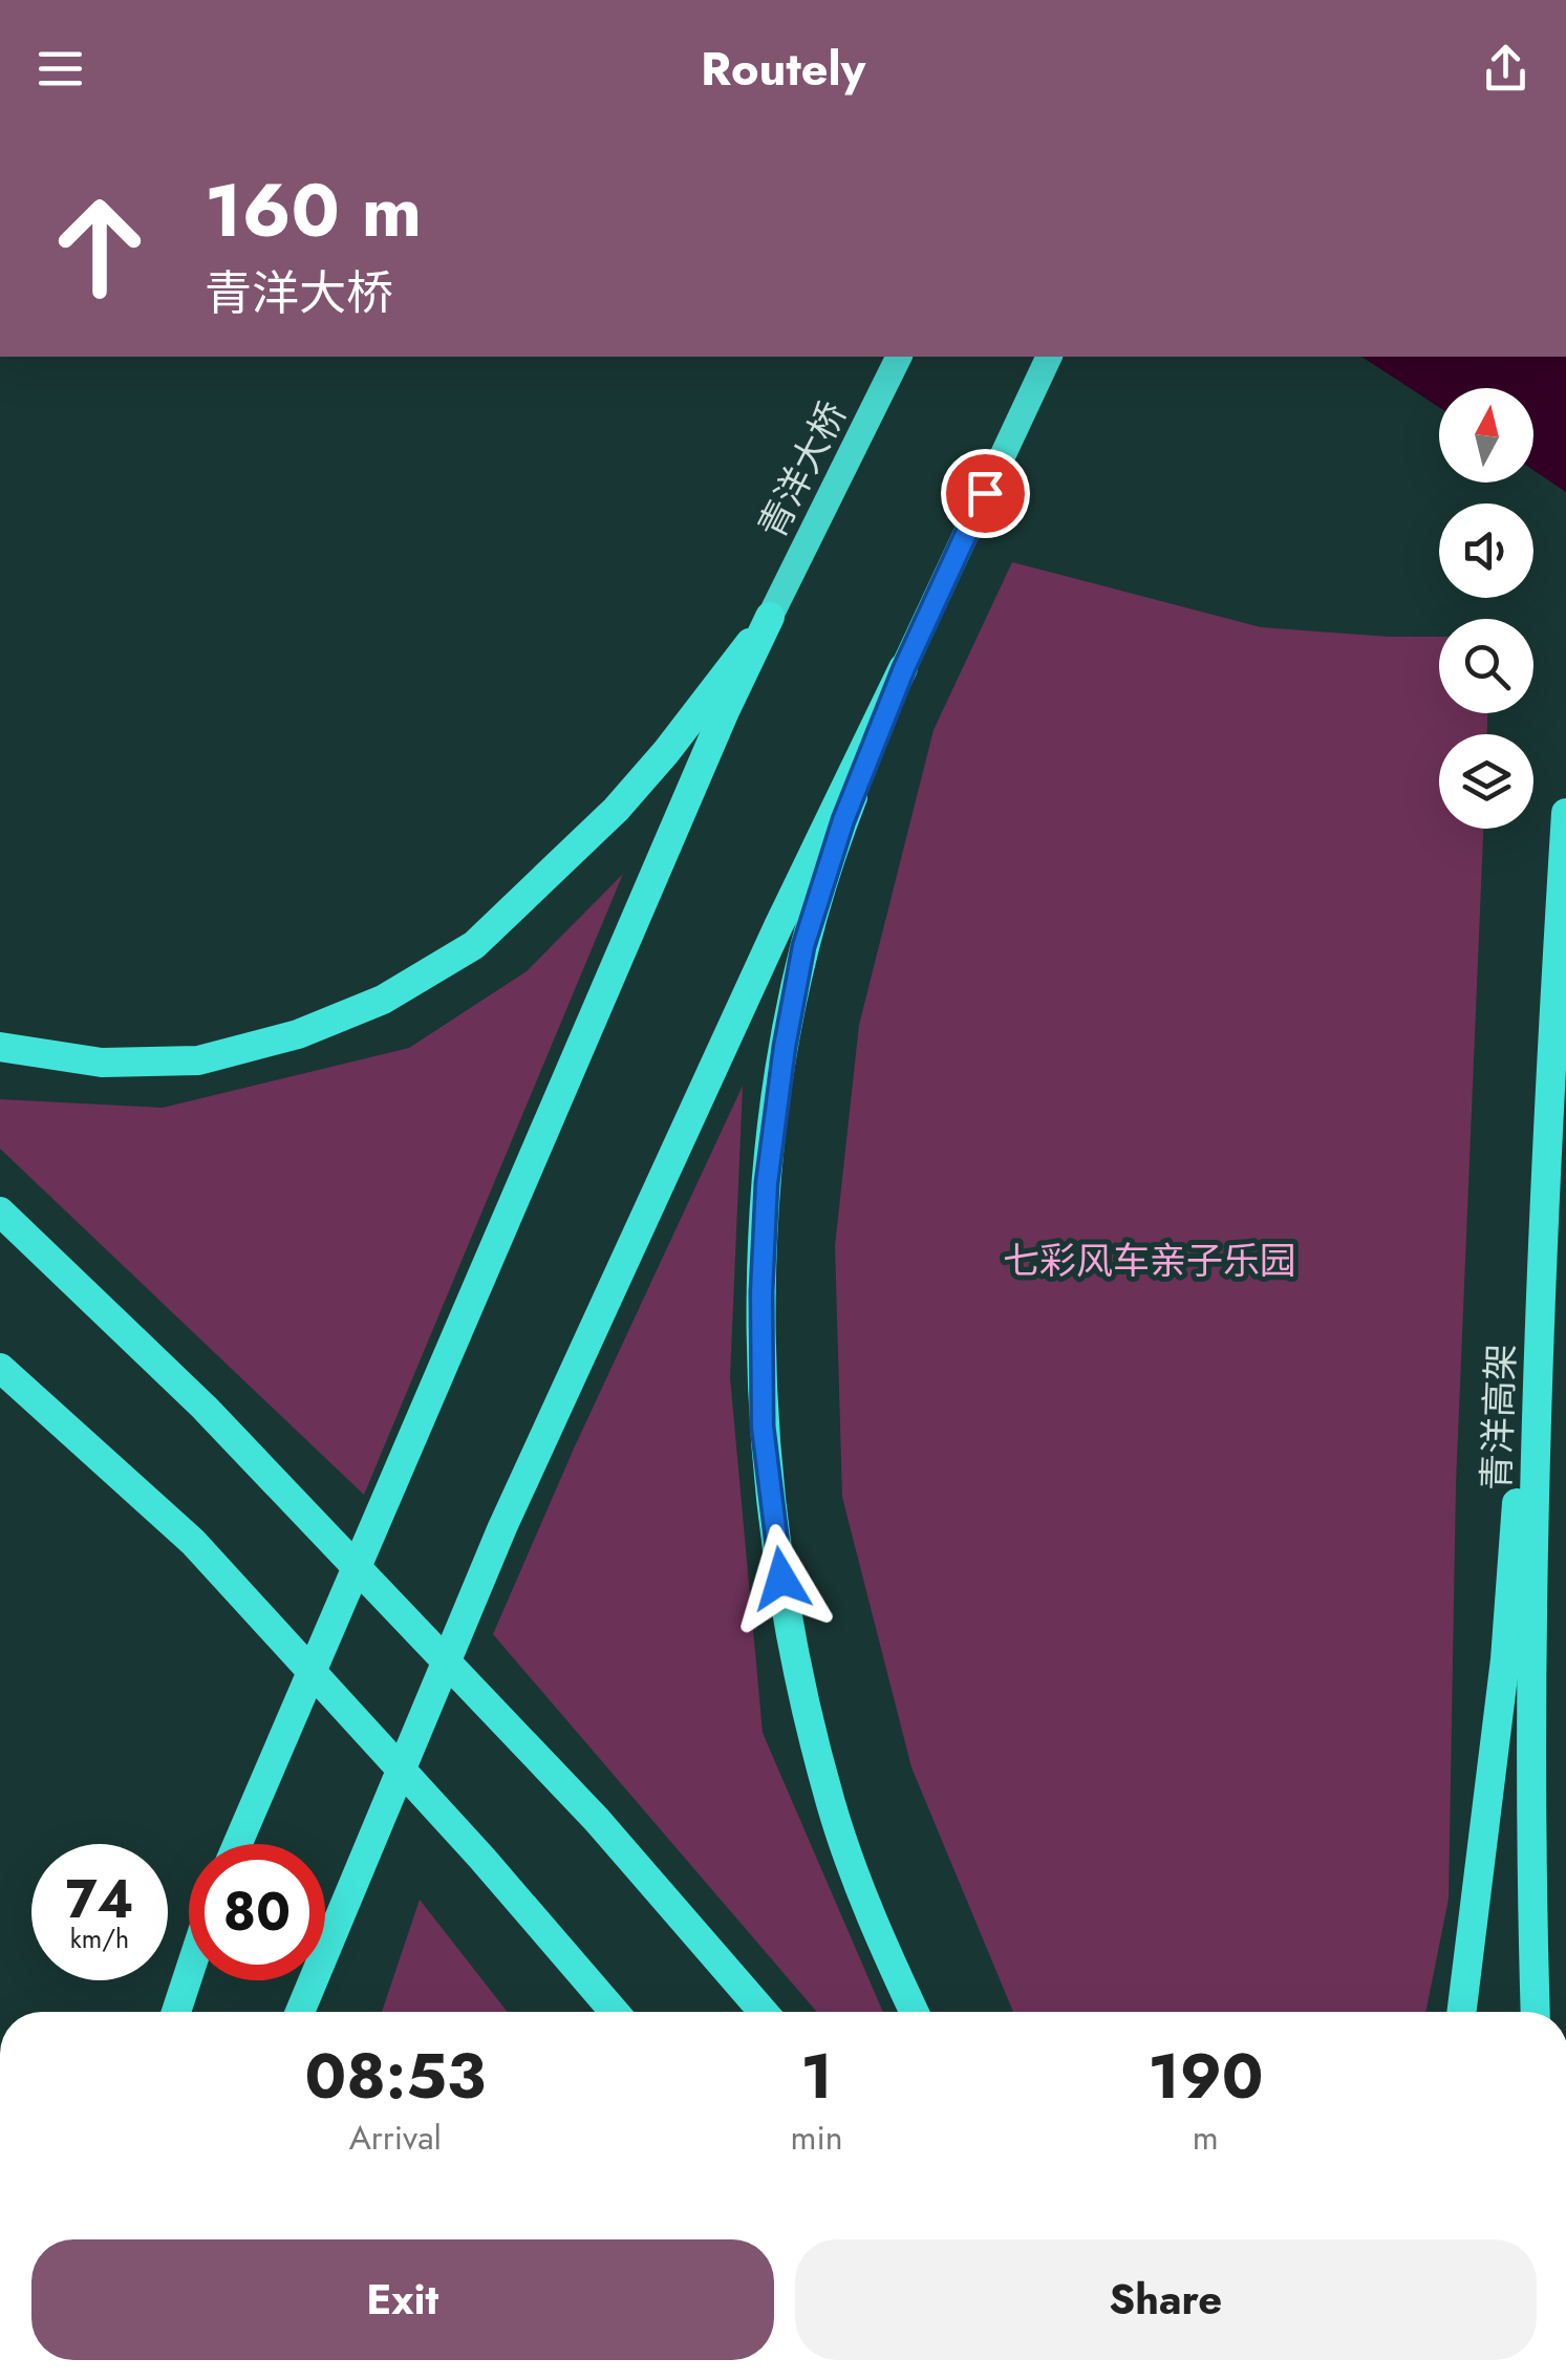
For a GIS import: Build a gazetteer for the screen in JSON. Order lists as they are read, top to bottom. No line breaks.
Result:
{"streets":{"highway":["青洋高架"],"main road":["青洋大桥"]},"parks":["七彩风车亲子乐园"],"north":"top","page":{"header":"Routely","turn":["160 m","青洋大桥"],"speed":"74 km/h","limit":"80","eta":["08:53","Arrival","1","min","190","m"],"buttons":["Exit","Share"]}}
